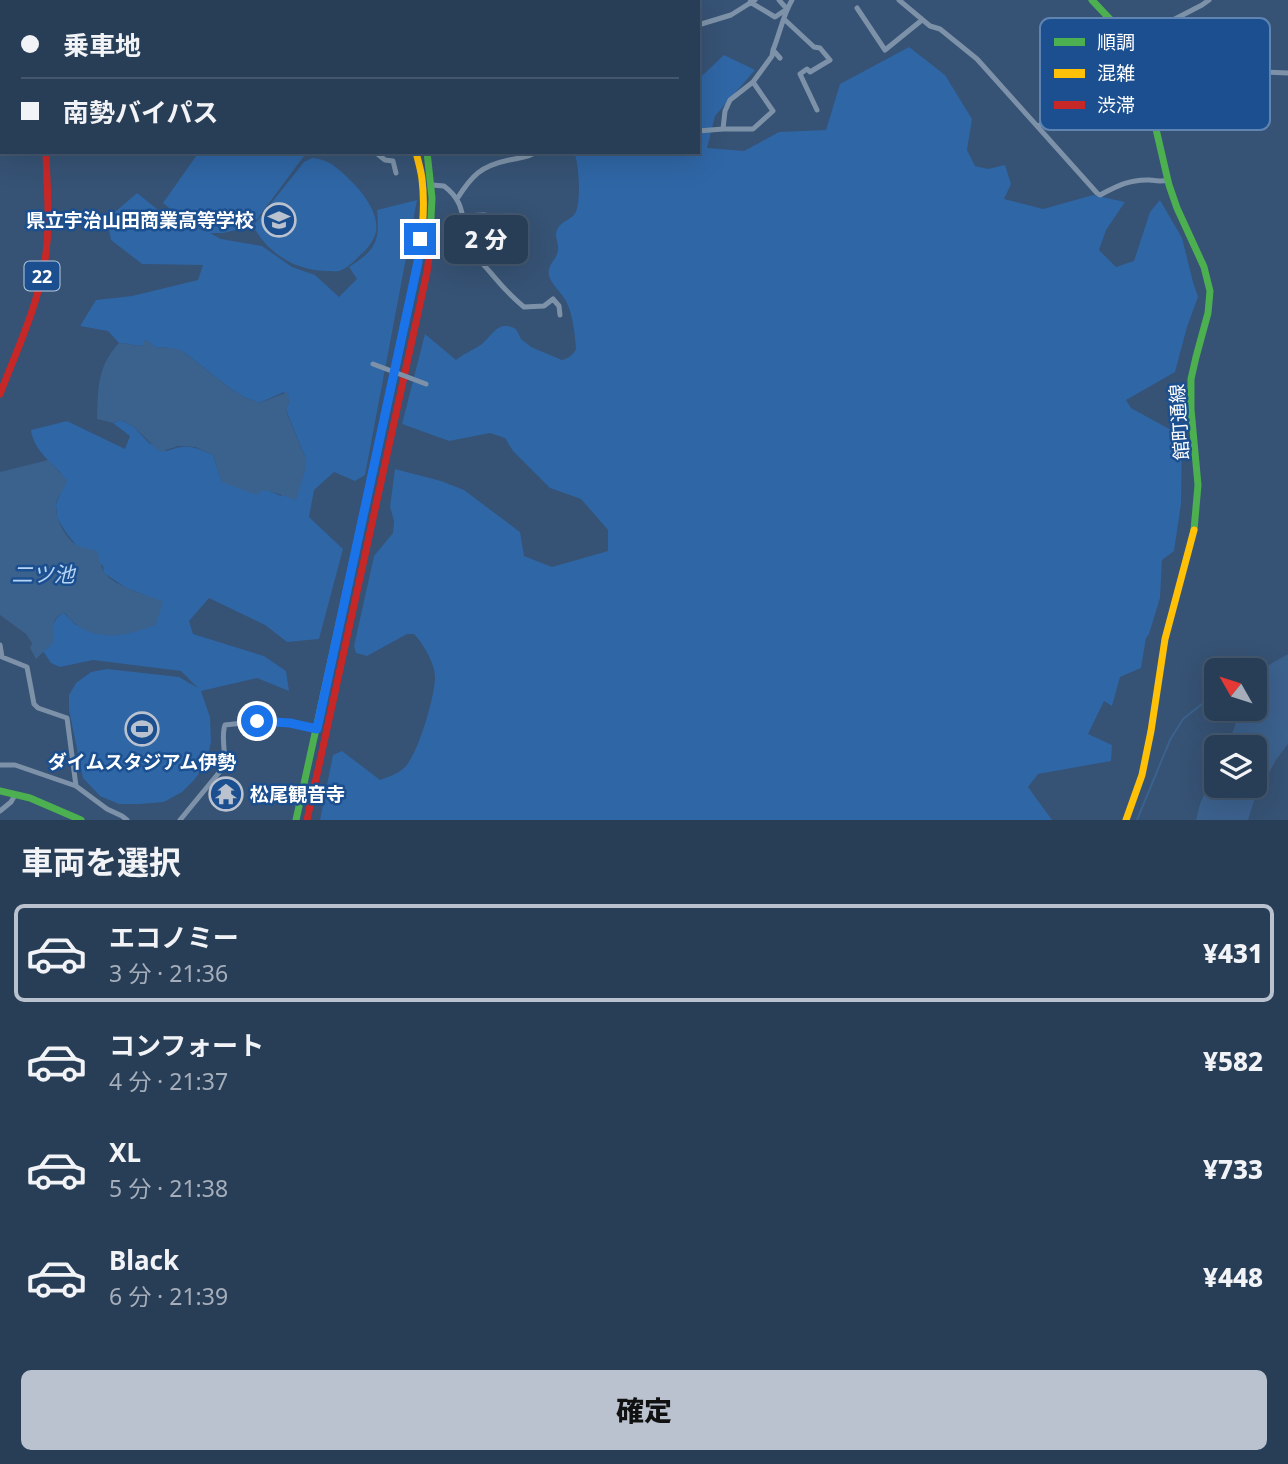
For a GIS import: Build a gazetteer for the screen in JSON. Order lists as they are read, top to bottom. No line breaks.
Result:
{"streets":{"main road":["22","館町通線"]},"water":["二ツ池"],"places":{"school or university":["県立宇治山田商業高等学校"],"sports":["ダイムスタジアム伊勢"],"temple":["松尾観音寺"]},"legend":["順調","混雑","渋滞"],"north":"top left","page":{"banner":["乗車地","南勢バイパス"],"bubble":"2 分","heading":"車両を選択","list":[{"name":"エコノミー","note":"3 分 · 21:36","value":"¥431"},{"name":"コンフォート","note":"4 分 · 21:37","value":"¥582"},{"name":"XL","note":"5 分 · 21:38","value":"¥733"},{"name":"Black","note":"6 分 · 21:39","value":"¥448"}],"buttons":"確定"}}
